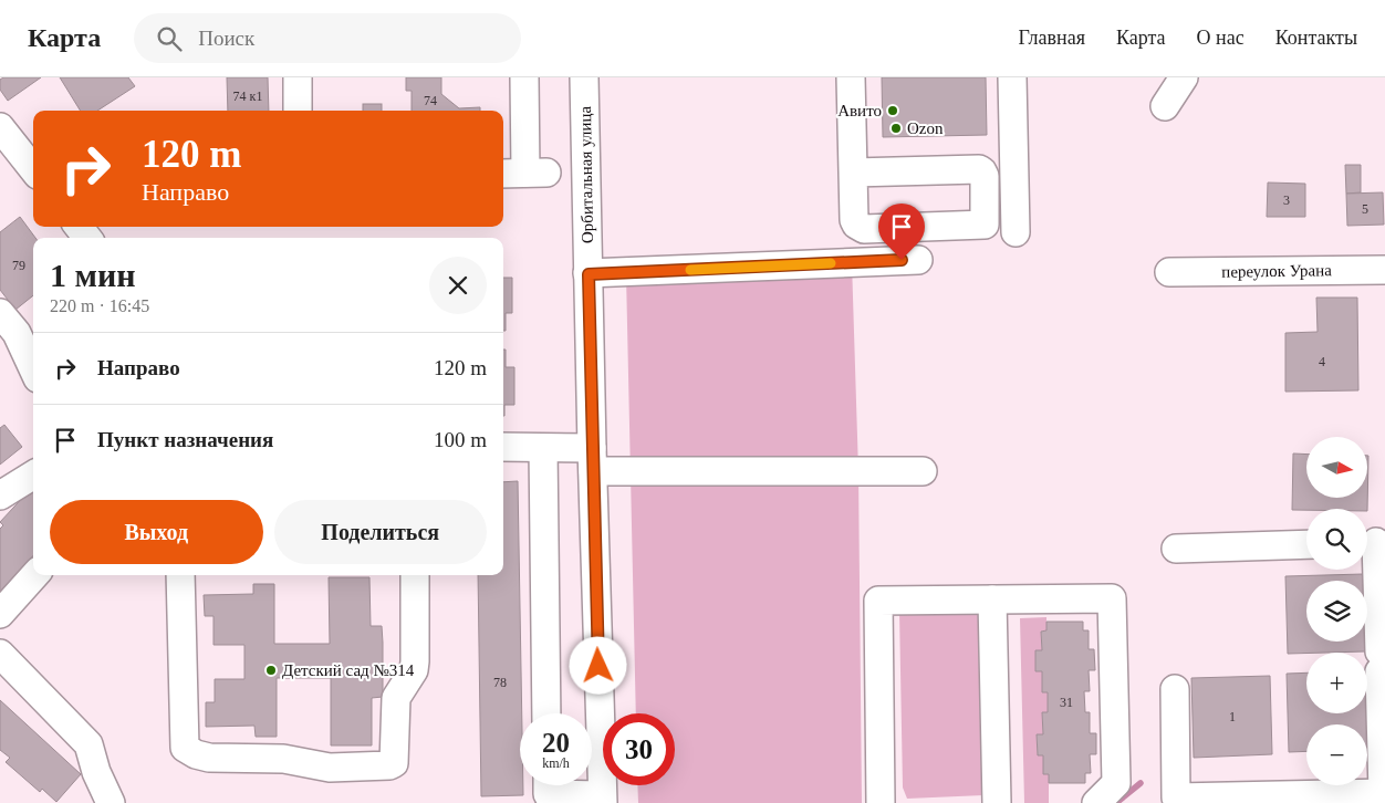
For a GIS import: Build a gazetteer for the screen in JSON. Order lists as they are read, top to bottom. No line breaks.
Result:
{"streets":{"street":["Орбитальная улица","переулок Урана"]},"places":["Авито","Ozon","Детский сад №314"],"house_numbers":["74 к1","74","3","5","79","4","78","31","1"],"north":"right","page":{"header":"Карта","search":"Поиск","nav":["Главная","Карта","О нас","Контакты"],"turn":["120 m","Направо"],"heading":["1 мин","220 m · 16:45"],"list":[{"name":"Направо","value":"120 m"},{"name":"Пункт назначения","value":"100 m"}],"map_buttons":["+","−"],"buttons":["Выход","Поделиться"],"speed":"20 km/h","limit":"30"}}
